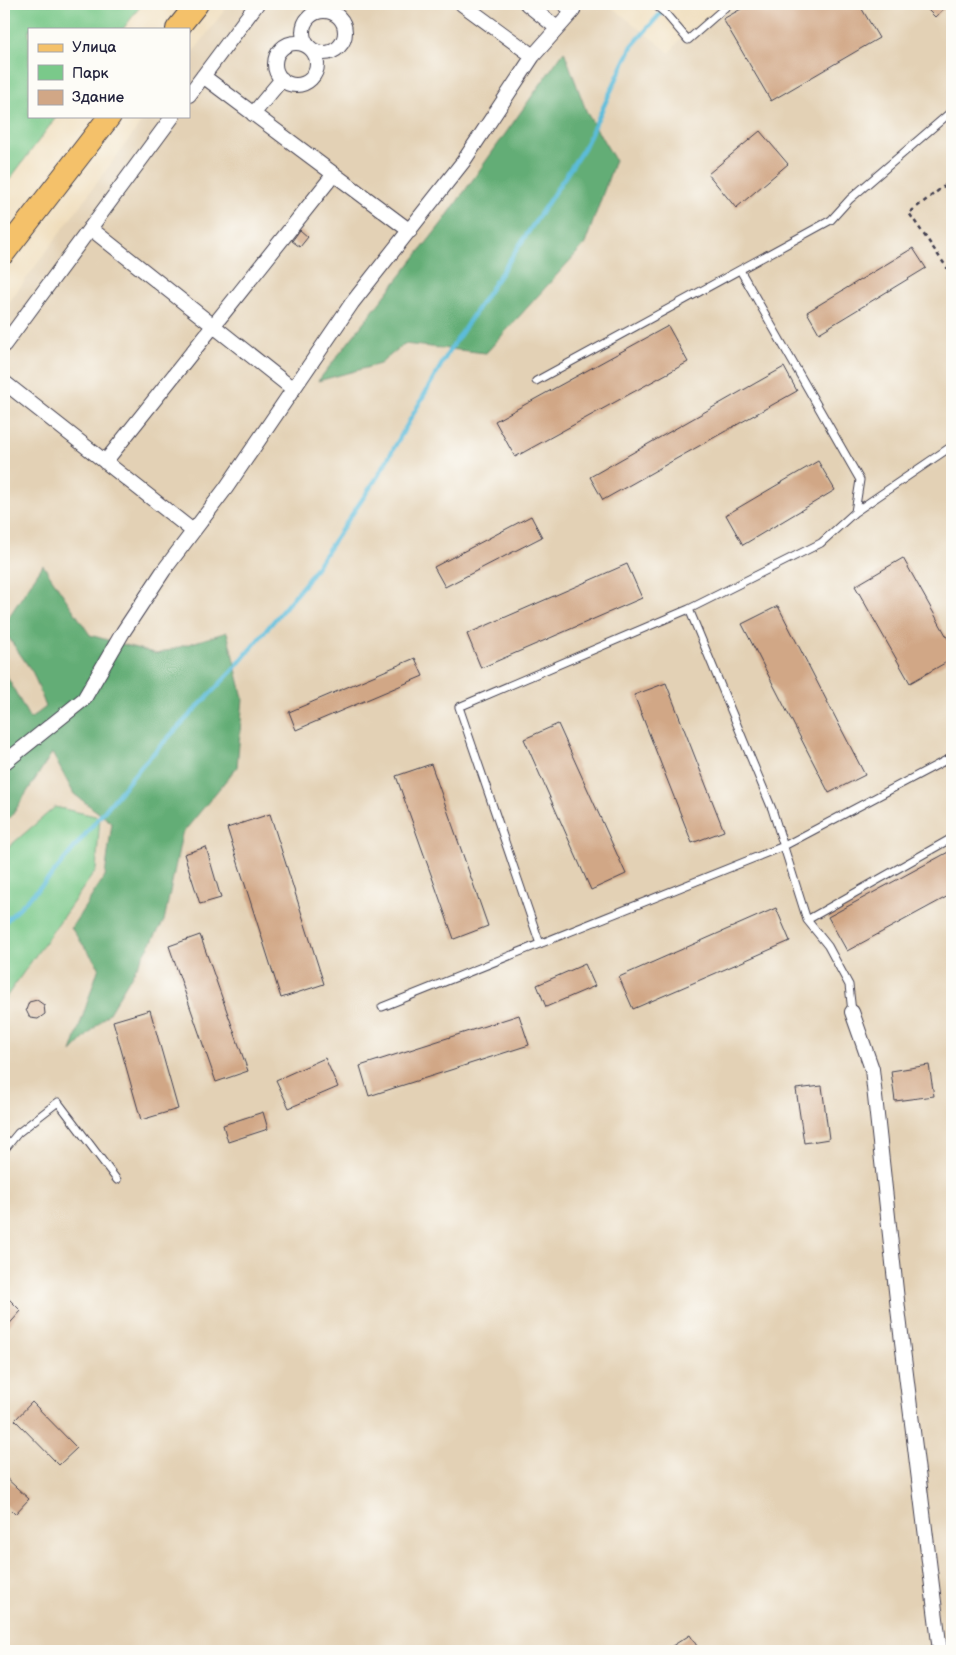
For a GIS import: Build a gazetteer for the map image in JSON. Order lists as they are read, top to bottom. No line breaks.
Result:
{"legend":["Улица","Парк","Здание"]}
